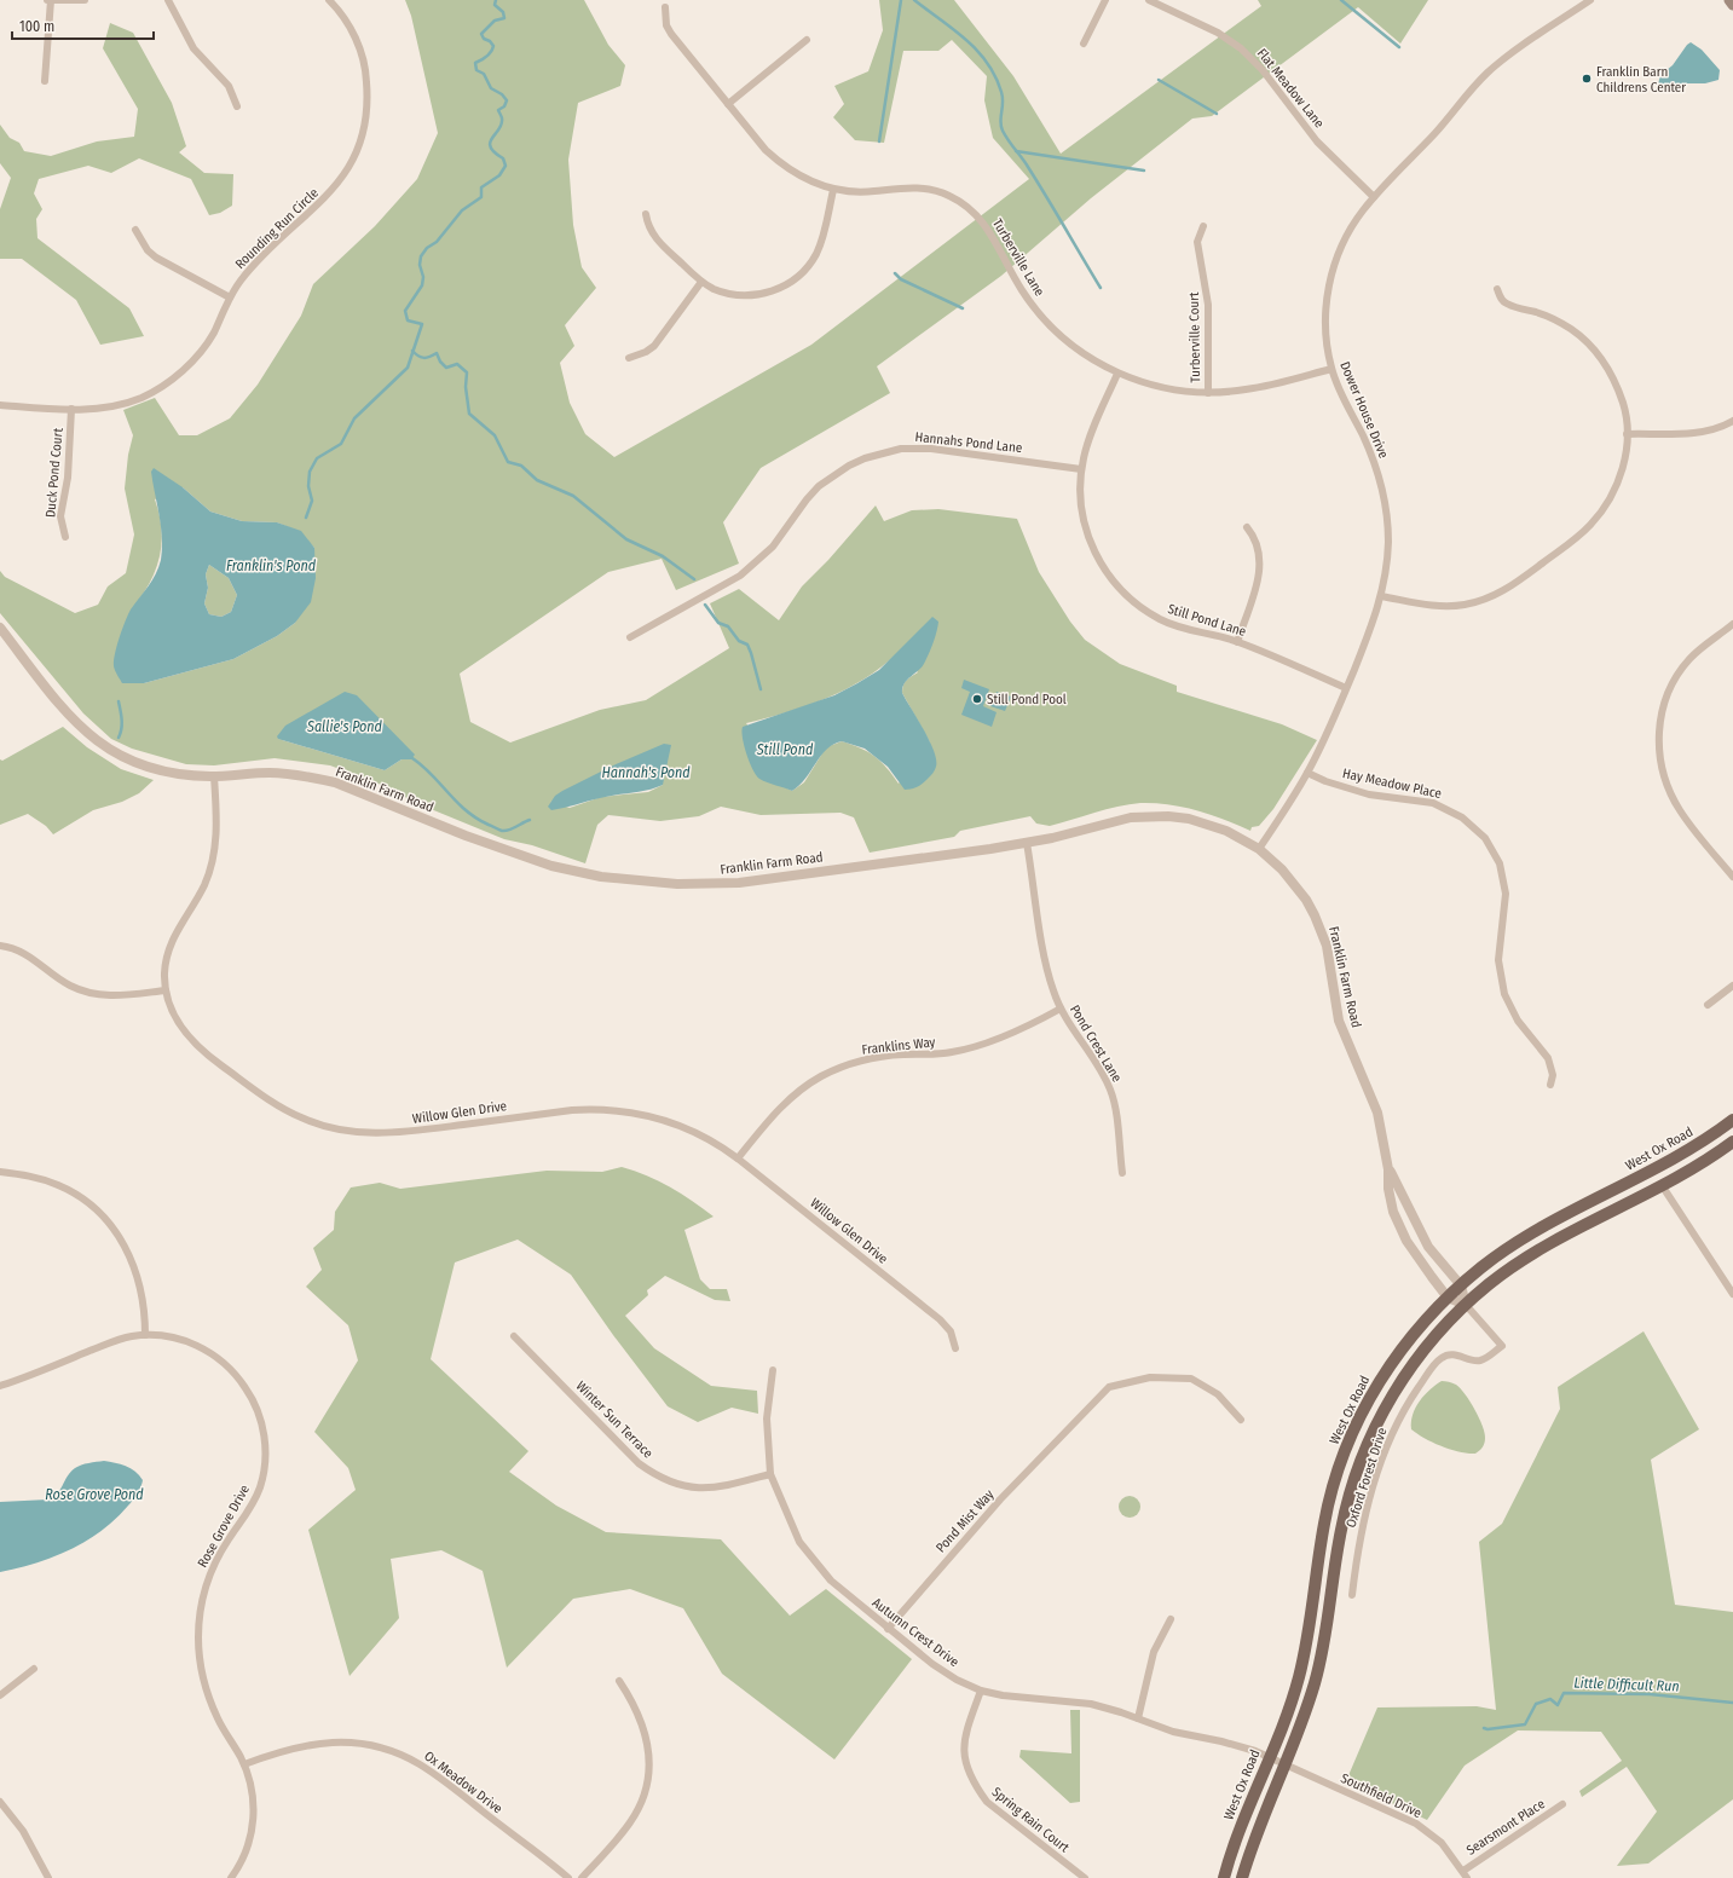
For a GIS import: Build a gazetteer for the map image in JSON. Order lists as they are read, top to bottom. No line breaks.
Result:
{"streets":{"main road":["West Ox Road"],"street":["Flat Meadow Lane","Rounding Run Circle","Turberville Lane","Turberville Court","Dower House Drive","Hannahs Pond Lane","Duck Pond Court","Still Pond Lane","Hay Meadow Place","Franklin Farm Road","Pond Crest Lane","Franklins Way","Willow Glen Drive","Winter Sun Terrace","Oxford Forest Drive","Pond Mist Way","Rose Grove Drive","Autumn Crest Drive","Ox Meadow Drive","Southfield Drive","Spring Rain Court","Searsmont Place"]},"crossings":[["Flat Meadow Lane","Dower House Drive"],["Rounding Run Circle","Duck Pond Court"],["Turberville Lane","Turberville Court"],["Turberville Lane","Dower House Drive"],["Turberville Lane","Still Pond Lane"],["Dower House Drive","Still Pond Lane"],["Dower House Drive","Hay Meadow Place"],["Dower House Drive","Franklin Farm Road"],["Hannahs Pond Lane","Still Pond Lane"],["Franklin Farm Road","Pond Crest Lane"],["Franklin Farm Road","Willow Glen Drive"],["Franklin Farm Road","West Ox Road"],["Franklin Farm Road","Oxford Forest Drive"],["Pond Crest Lane","Franklins Way"],["Franklins Way","Willow Glen Drive"],["West Ox Road","Autumn Crest Drive"],["West Ox Road","Southfield Drive"],["Winter Sun Terrace","Autumn Crest Drive"],["Pond Mist Way","Autumn Crest Drive"],["Rose Grove Drive","Ox Meadow Drive"],["Autumn Crest Drive","Southfield Drive"],["Autumn Crest Drive","Spring Rain Court"],["Southfield Drive","Searsmont Place"]],"water":["Franklin's Pond","Sallie's Pond","Still Pond","Hannah's Pond","Rose Grove Pond","Little Difficult Run"],"places":["Franklin Barn Childrens Center","Still Pond Pool"],"scale_bar":"100 m"}
